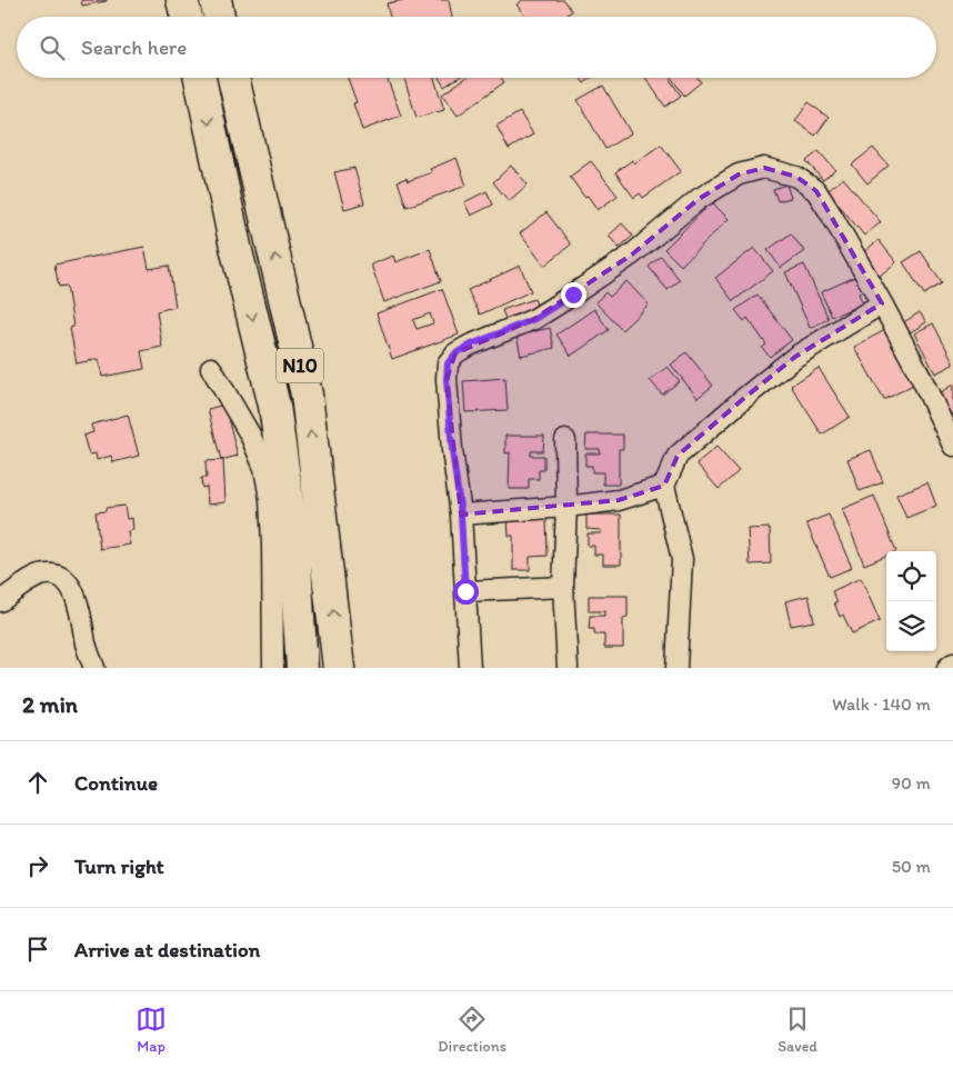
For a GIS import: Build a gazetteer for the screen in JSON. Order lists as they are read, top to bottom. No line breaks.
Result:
{"streets":{"main road":["N10"]},"page":{"search":"Search here","heading":["2 min","Walk · 140 m"],"list":[["Continue","90 m"],["Turn right","50 m"],"Arrive at destination"],"nav":["Map","Directions","Saved"]}}
